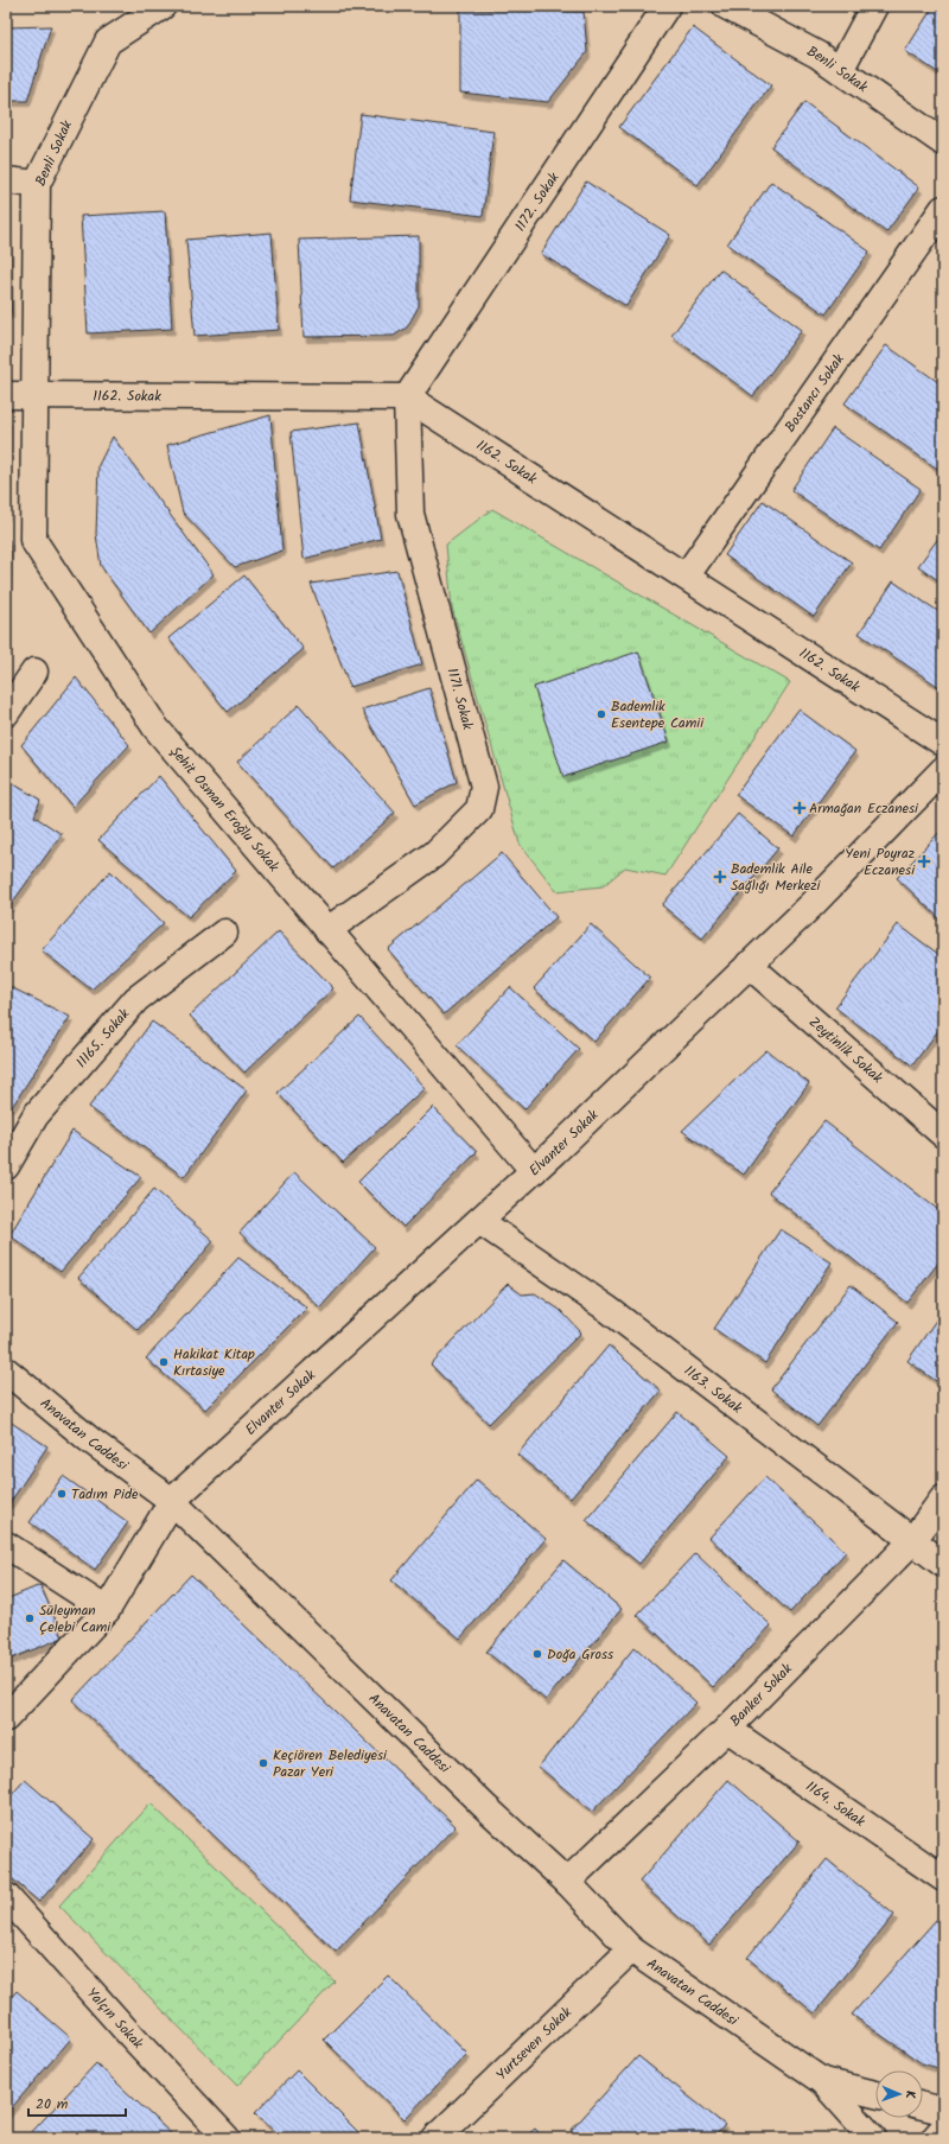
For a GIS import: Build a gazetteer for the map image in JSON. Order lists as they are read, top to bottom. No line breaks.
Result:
{"streets":{"street":["Benli Sokak","1172. Sokak","Bostancı Sokak","1162. Sokak","1171. Sokak","Şehit Osman Eroğlu Sokak","11165. Sokak","Zeytinlik Sokak","Elvanter Sokak","1163. Sokak","Anavatan Caddesi","Banker Sokak","1164. Sokak","Yalçın Sokak","Yurtseven Sokak"]},"crossings":[["Benli Sokak","1162. Sokak"],["Benli Sokak","Şehit Osman Eroğlu Sokak"],["1172. Sokak","1162. Sokak"],["1172. Sokak","1171. Sokak"],["Bostancı Sokak","1162. Sokak"],["1162. Sokak","1171. Sokak"],["1162. Sokak","Şehit Osman Eroğlu Sokak"],["1171. Sokak","Şehit Osman Eroğlu Sokak"],["Şehit Osman Eroğlu Sokak","Elvanter Sokak"],["Zeytinlik Sokak","Elvanter Sokak"],["Elvanter Sokak","1163. Sokak"],["Elvanter Sokak","Anavatan Caddesi"],["1163. Sokak","Banker Sokak"],["Anavatan Caddesi","Banker Sokak"],["Anavatan Caddesi","Yurtseven Sokak"],["Banker Sokak","1164. Sokak"]],"places":{"other":["Bademlik Esentepe Camii","Hakikat Kitap Kırtasiye","Tadım Pide","Süleyman Çelebi Cami","Doğa Gross","Keçiören Belediyesi Pazar Yeri"],"health":["Armağan Eczanesi","Yeni Poyraz Eczanesi","Bademlik Aile Sağlığı Merkezi"]},"scale_bar":"20 m","north":"right"}
